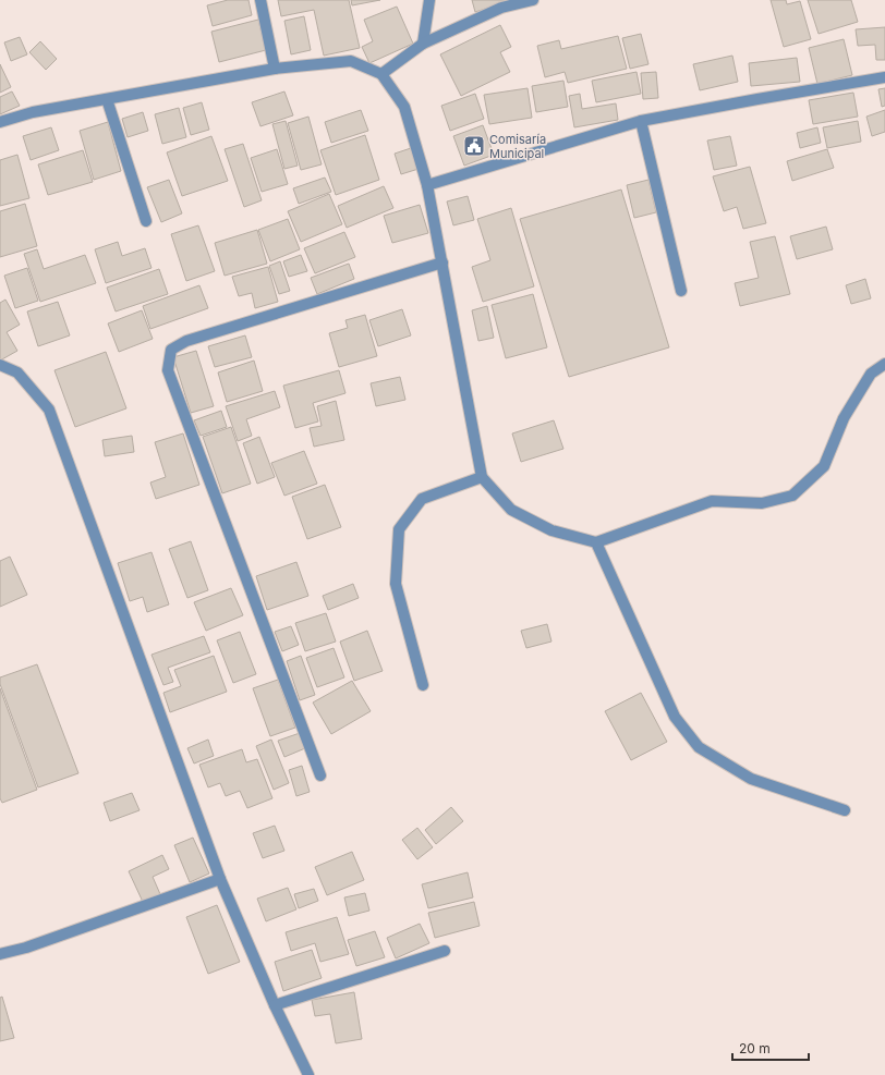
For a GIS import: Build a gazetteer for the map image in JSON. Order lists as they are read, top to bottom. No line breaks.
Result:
{"places":{"public building":["Comisaría Municipal"]},"scale_bar":"20 m"}
